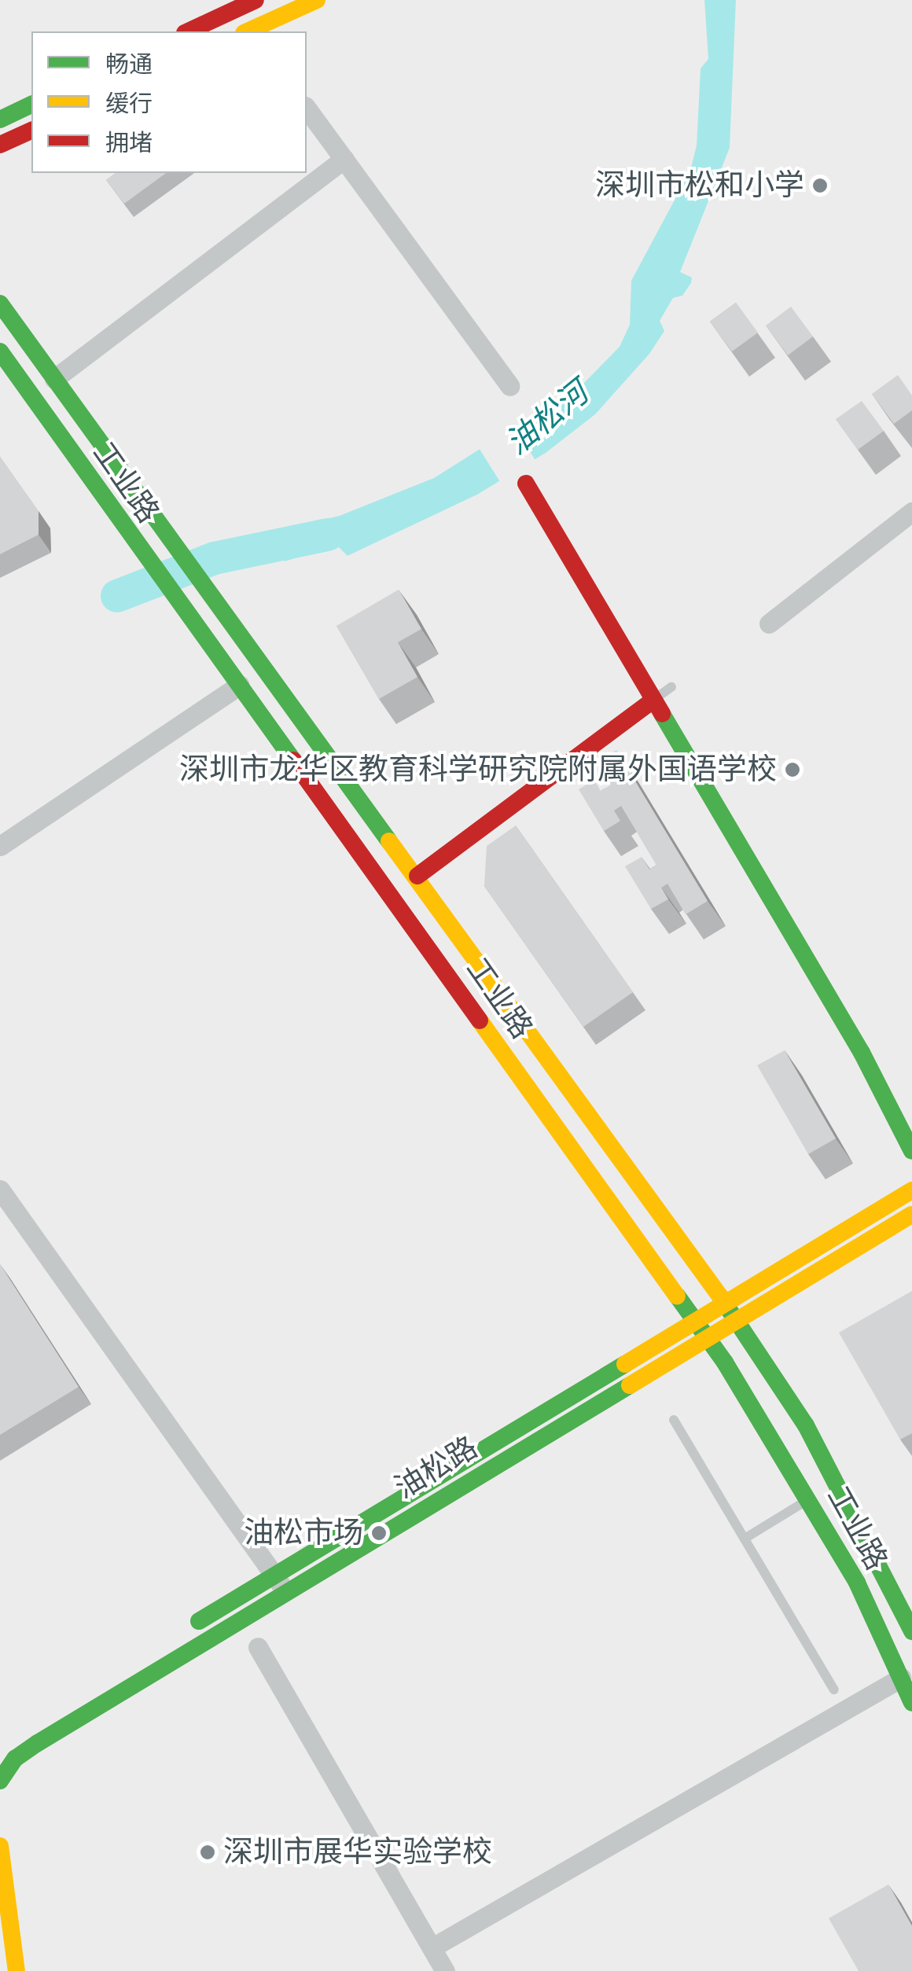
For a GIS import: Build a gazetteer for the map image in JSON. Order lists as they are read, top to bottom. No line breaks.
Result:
{"streets":{"main road":["工业路","油松路"]},"crossings":[["工业路","油松路"]],"water":["油松河"],"places":["深圳市松和小学","深圳市龙华区教育科学研究院附属外国语学校","油松市场","深圳市展华实验学校"],"legend":["畅通","缓行","拥堵"]}
